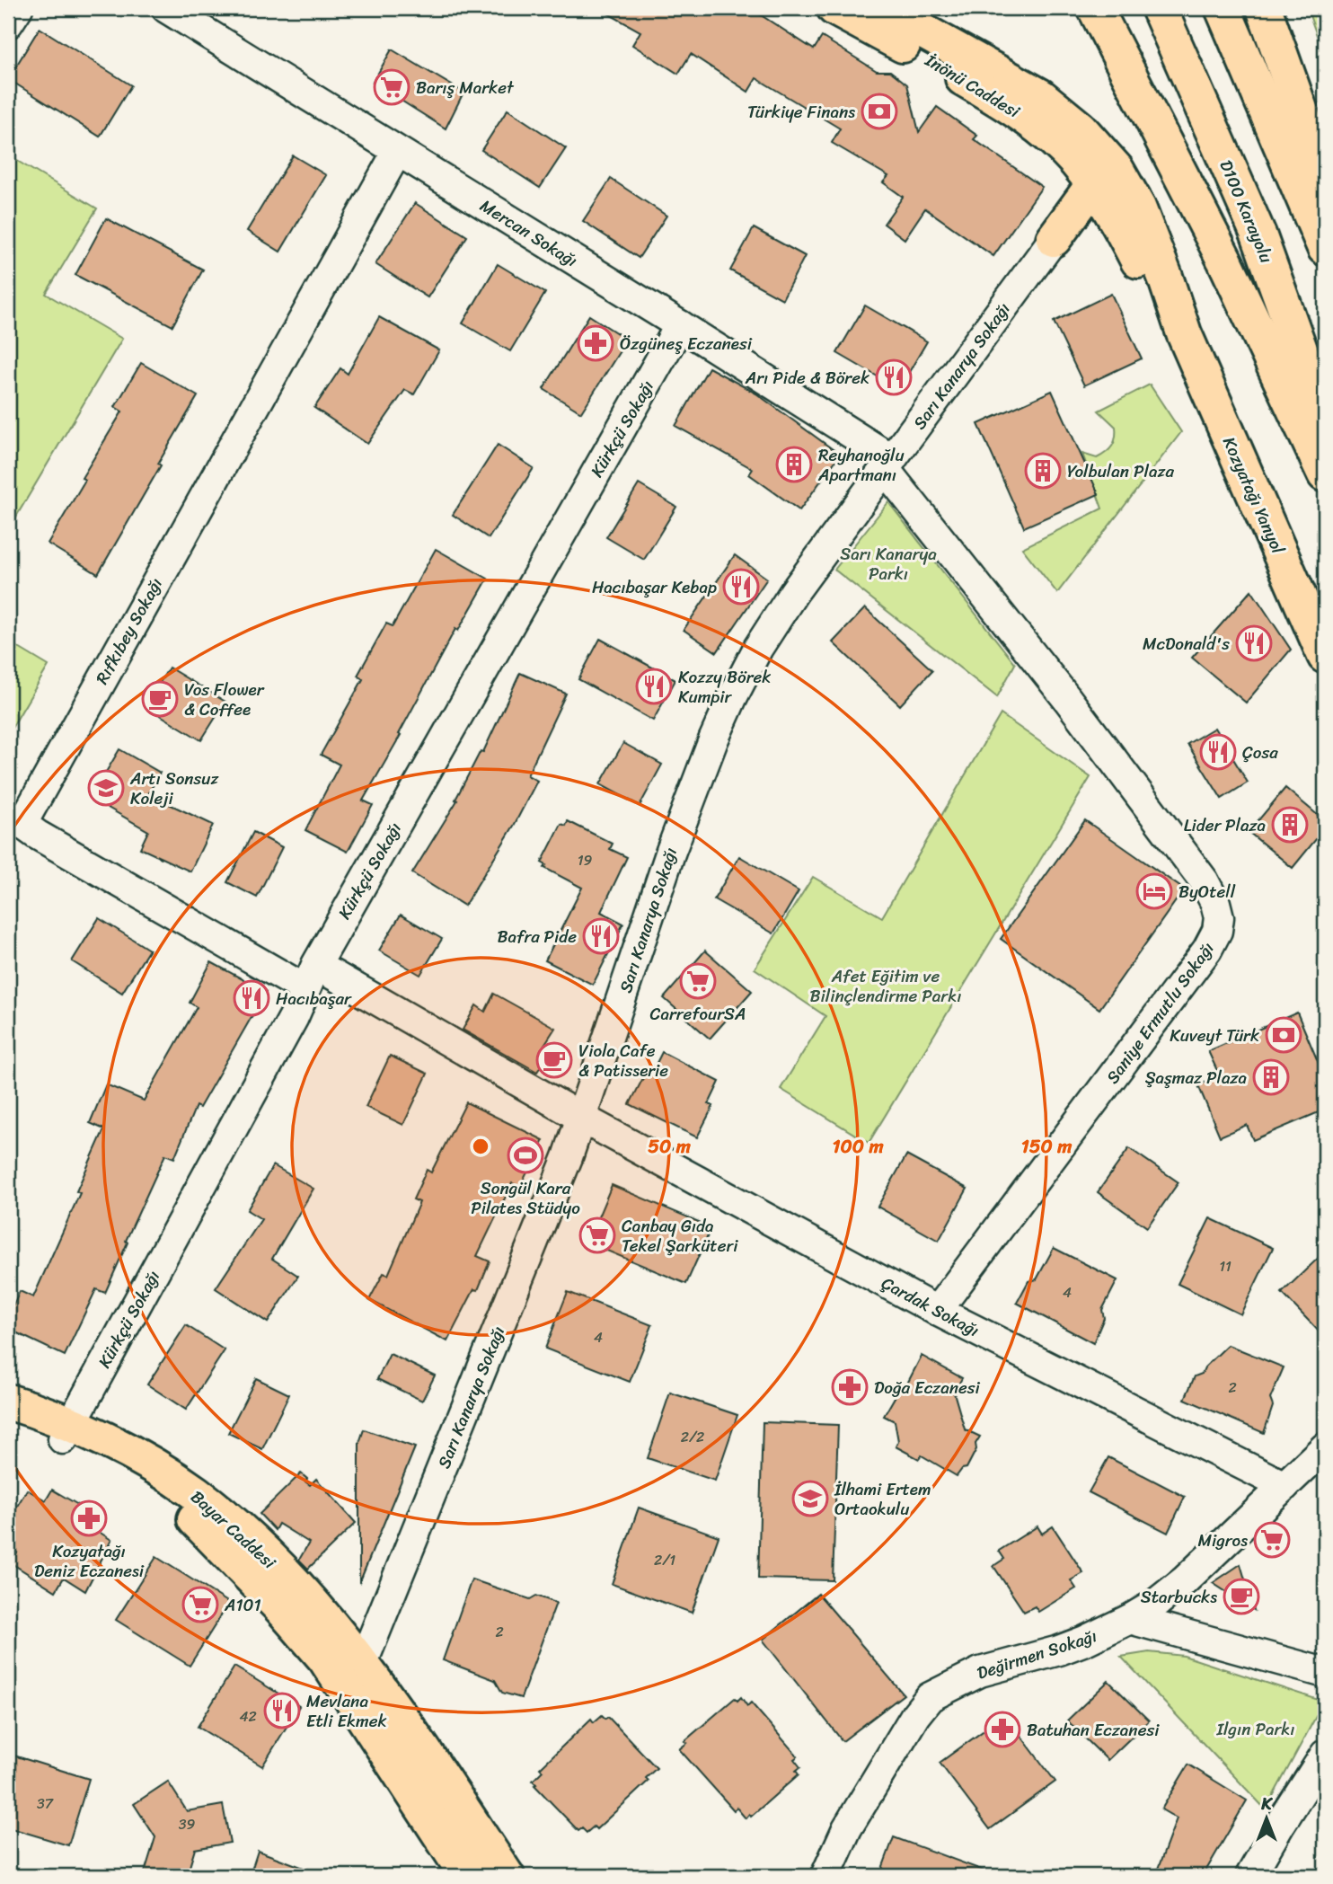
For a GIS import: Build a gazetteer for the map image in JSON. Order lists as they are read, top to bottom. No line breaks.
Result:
{"streets":{"main road":["İnönü Caddesi","D100 Karayolu","Kozyatağı Yanyol","Bayar Caddesi"],"street":["Mercan Sokağı","Sarı Kanarya Sokağı","Kürkçü Sokağı","Rıfkıbey Sokağı","Saniye Ermutlu Sokağı","Çardak Sokağı","Değirmen Sokağı"]},"crossings":[["Mercan Sokağı","Sarı Kanarya Sokağı"],["Mercan Sokağı","Kürkçü Sokağı"],["Mercan Sokağı","Rıfkıbey Sokağı"],["Mercan Sokağı","Saniye Ermutlu Sokağı"],["Sarı Kanarya Sokağı","Saniye Ermutlu Sokağı"],["Sarı Kanarya Sokağı","Çardak Sokağı"],["Sarı Kanarya Sokağı","Bayar Caddesi"],["Kürkçü Sokağı","Rıfkıbey Sokağı"],["Kürkçü Sokağı","Bayar Caddesi"],["Saniye Ermutlu Sokağı","Çardak Sokağı"],["Çardak Sokağı","Değirmen Sokağı"]],"parks":["Sarı Kanarya Parkı","Afet Eğitim ve Bilinçlendirme Parkı","Ilgın Parkı"],"places":{"supermarket":["Barış Market","CarrefourSA","Canbay Gıda Tekel Şarküteri","Migros","A101"],"bank":["Türkiye Finans","Kuveyt Türk"],"pharmacy":["Özgüneş Eczanesi","Doğa Eczanesi","Kozyatağı Deniz Eczanesi","Batuhan Eczanesi"],"restaurant":["Arı Pide & Börek","Hacıbaşar Kebap","McDonald's","Kozzy Börek Kumpir","Çosa","Bafra Pide","Hacıbaşar","Mevlana Etli Ekmek"],"building":["Reyhanoğlu Apartmanı","Yolbulan Plaza","Lider Plaza","Şaşmaz Plaza"],"cafe":["Vos Flower & Coffee","Viola Cafe & Patisserie","Starbucks"],"school or university":["Artı Sonsuz Koleji","İlhami Ertem Ortaokulu"],"hotel":["ByOtell"],"sports":["Songül Kara Pilates Stüdyo"]},"house_numbers":["19","11","4","4","2","2/2","2/1","2","42","37","39"],"north":"top","rings":["50 m","100 m","150 m"]}
